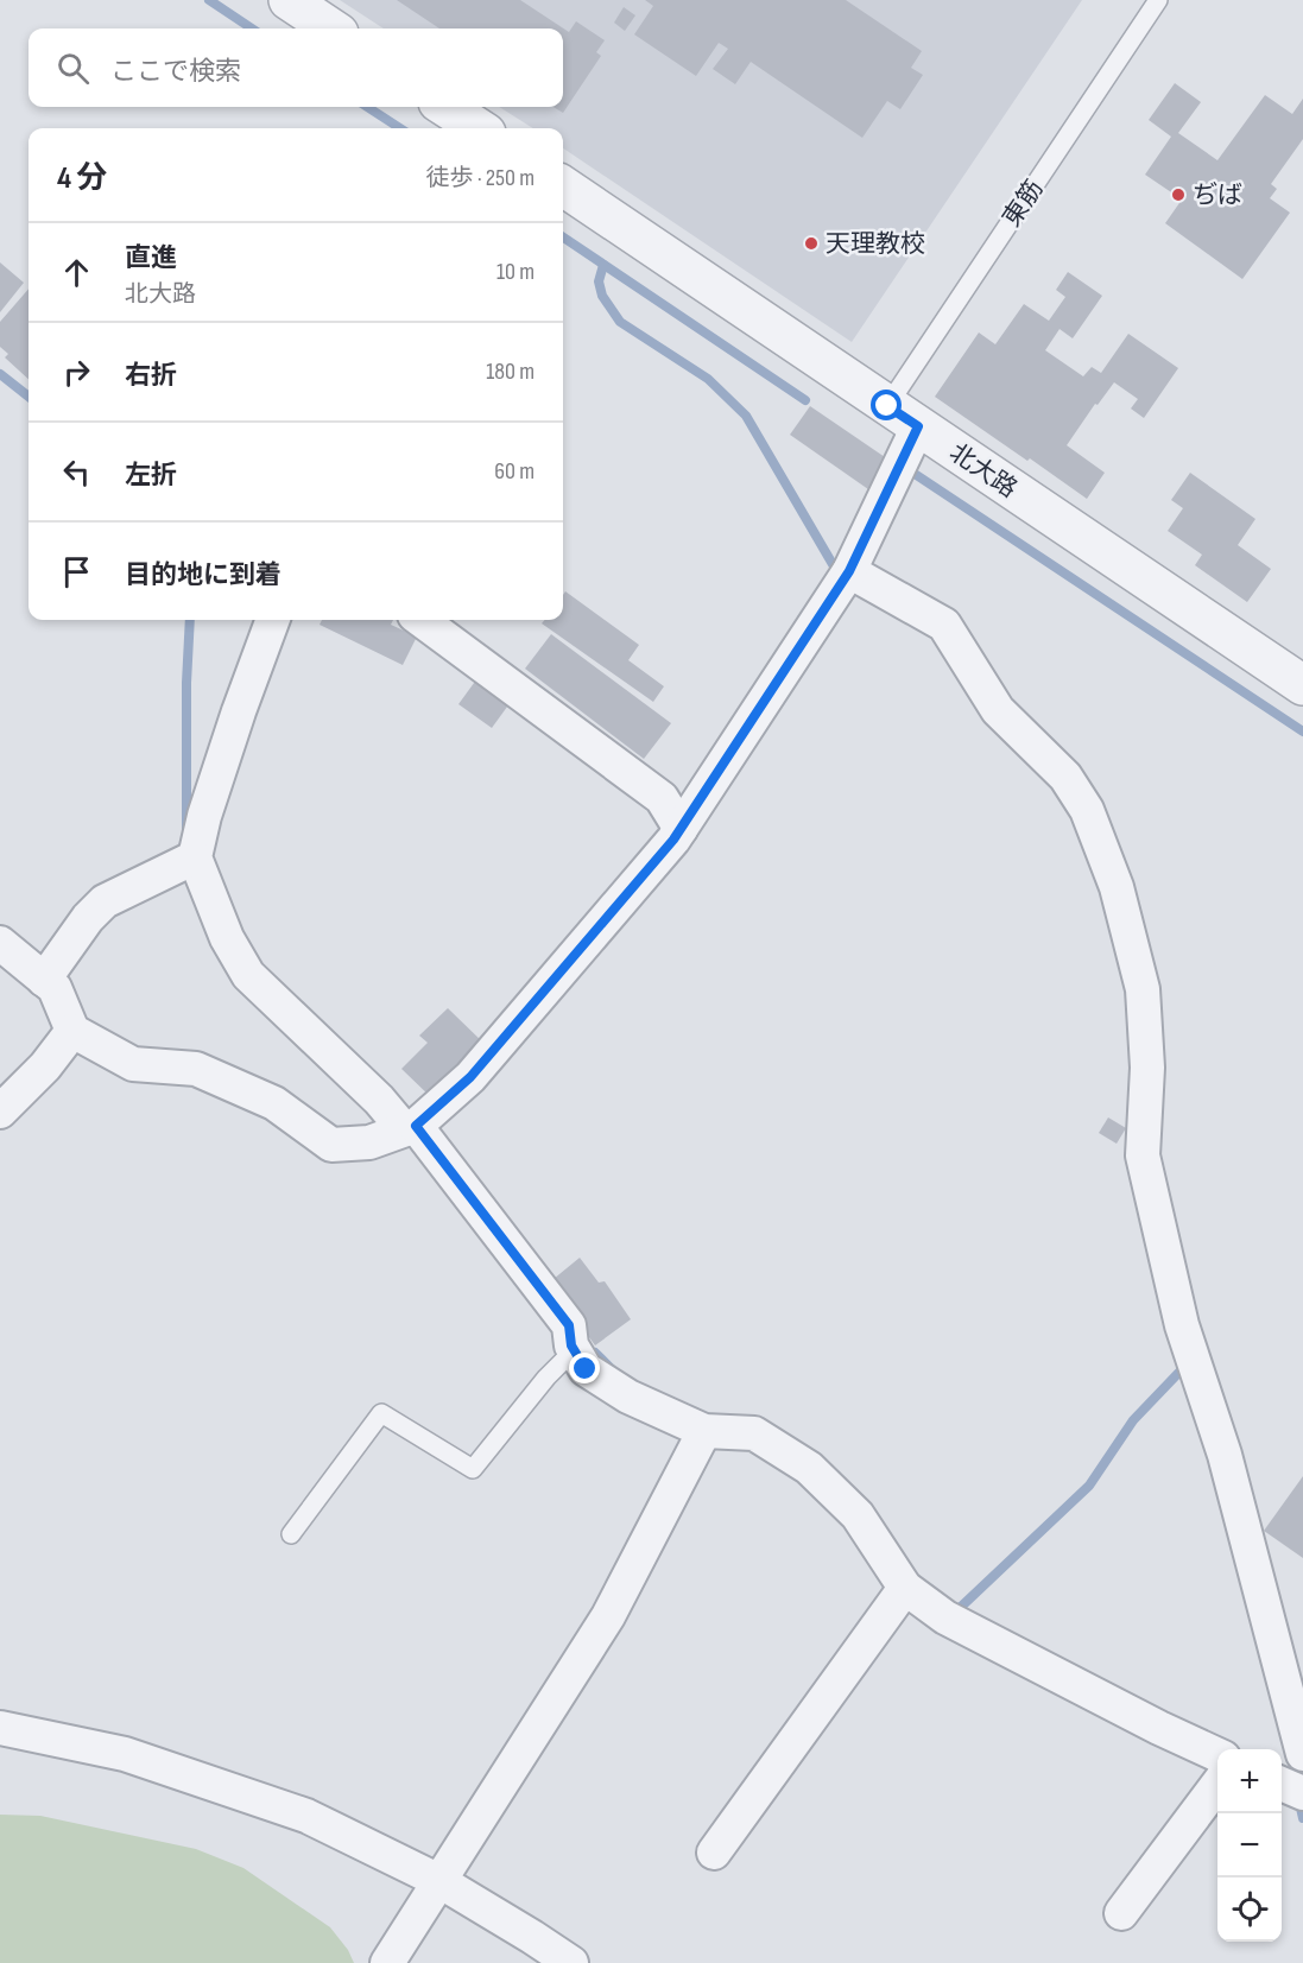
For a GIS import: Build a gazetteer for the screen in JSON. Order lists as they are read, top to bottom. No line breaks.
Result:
{"streets":{"street":["北大路"],"lane":["東筋"]},"crossings":[["東筋","北大路"]],"places":["ぢば","天理教校"],"page":{"search":"ここで検索","heading":["4 分","徒歩 · 250 m"],"list":[["直進","北大路","10 m"],["右折","180 m"],["左折","60 m"],"目的地に到着"],"map_buttons":["+","−"]}}
